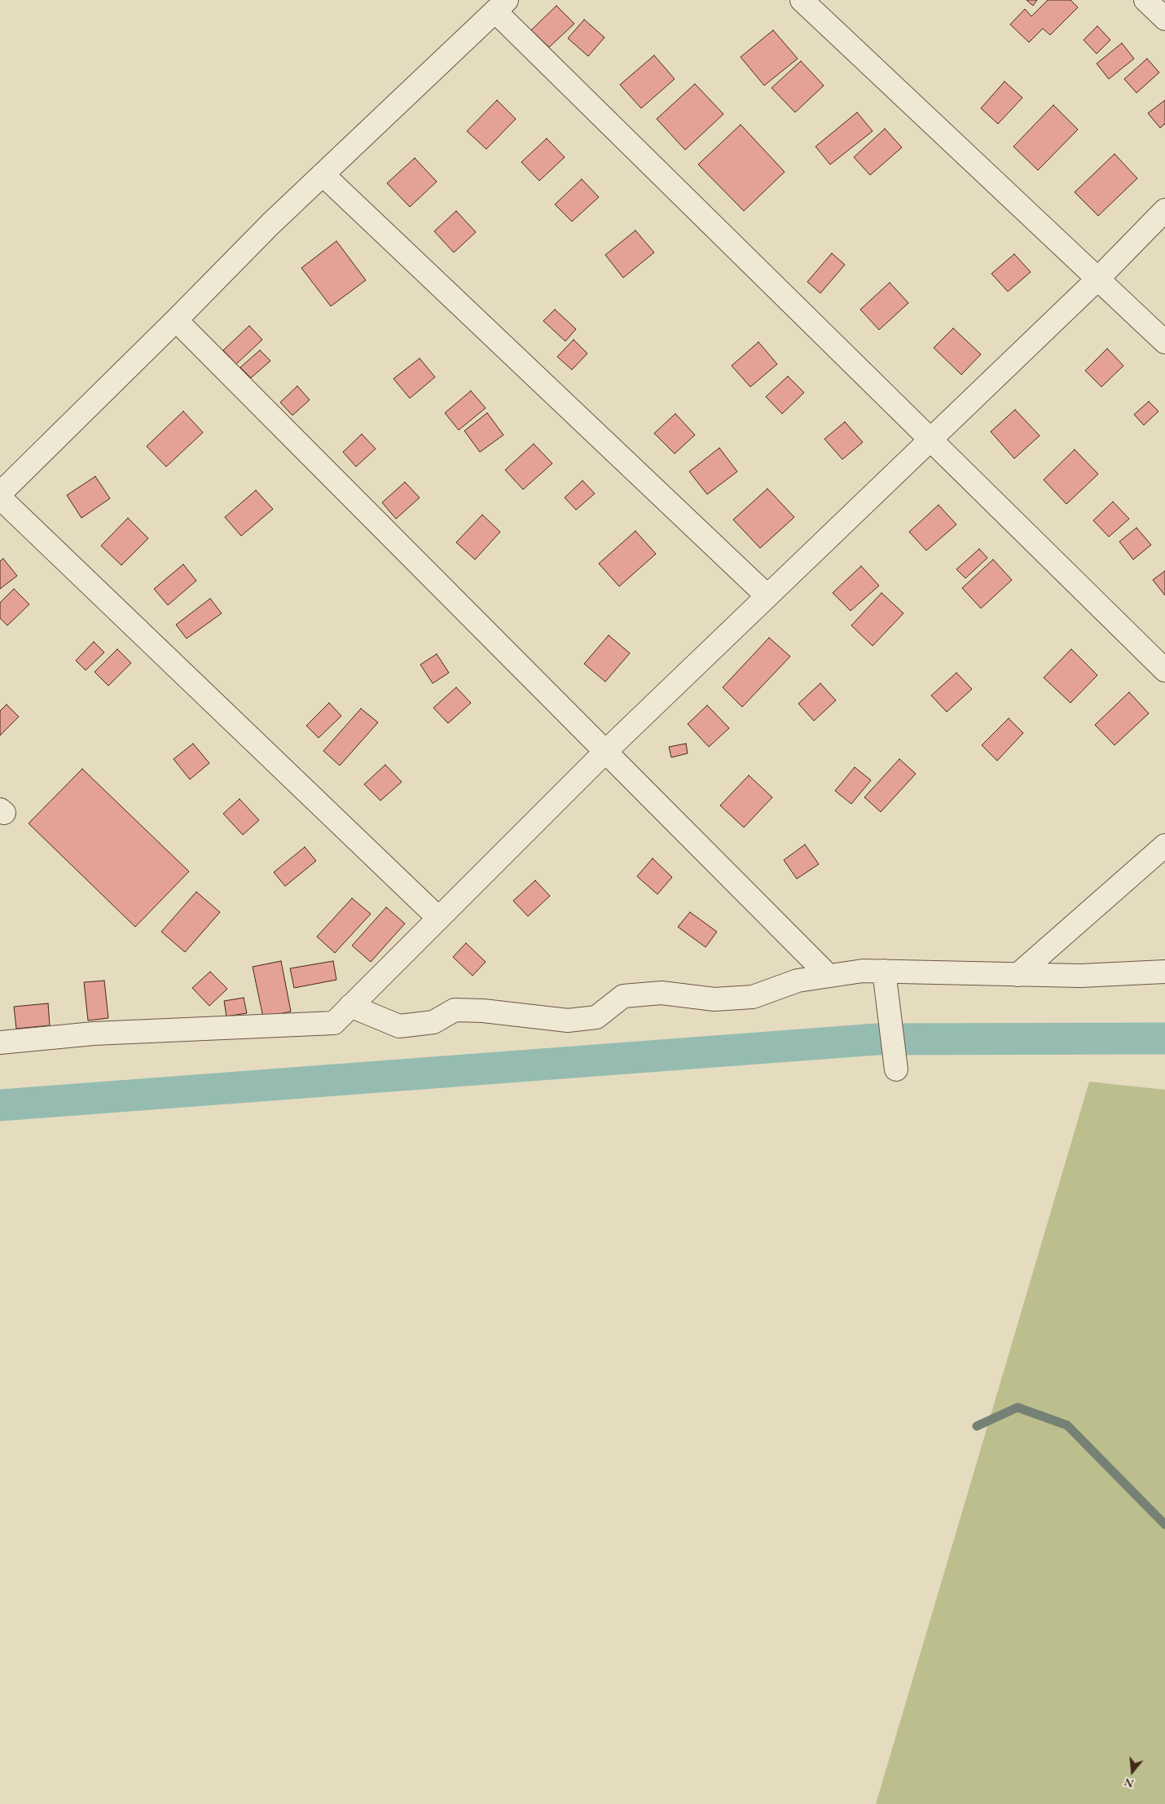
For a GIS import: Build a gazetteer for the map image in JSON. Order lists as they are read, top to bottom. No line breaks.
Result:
{"north":"bottom"}
